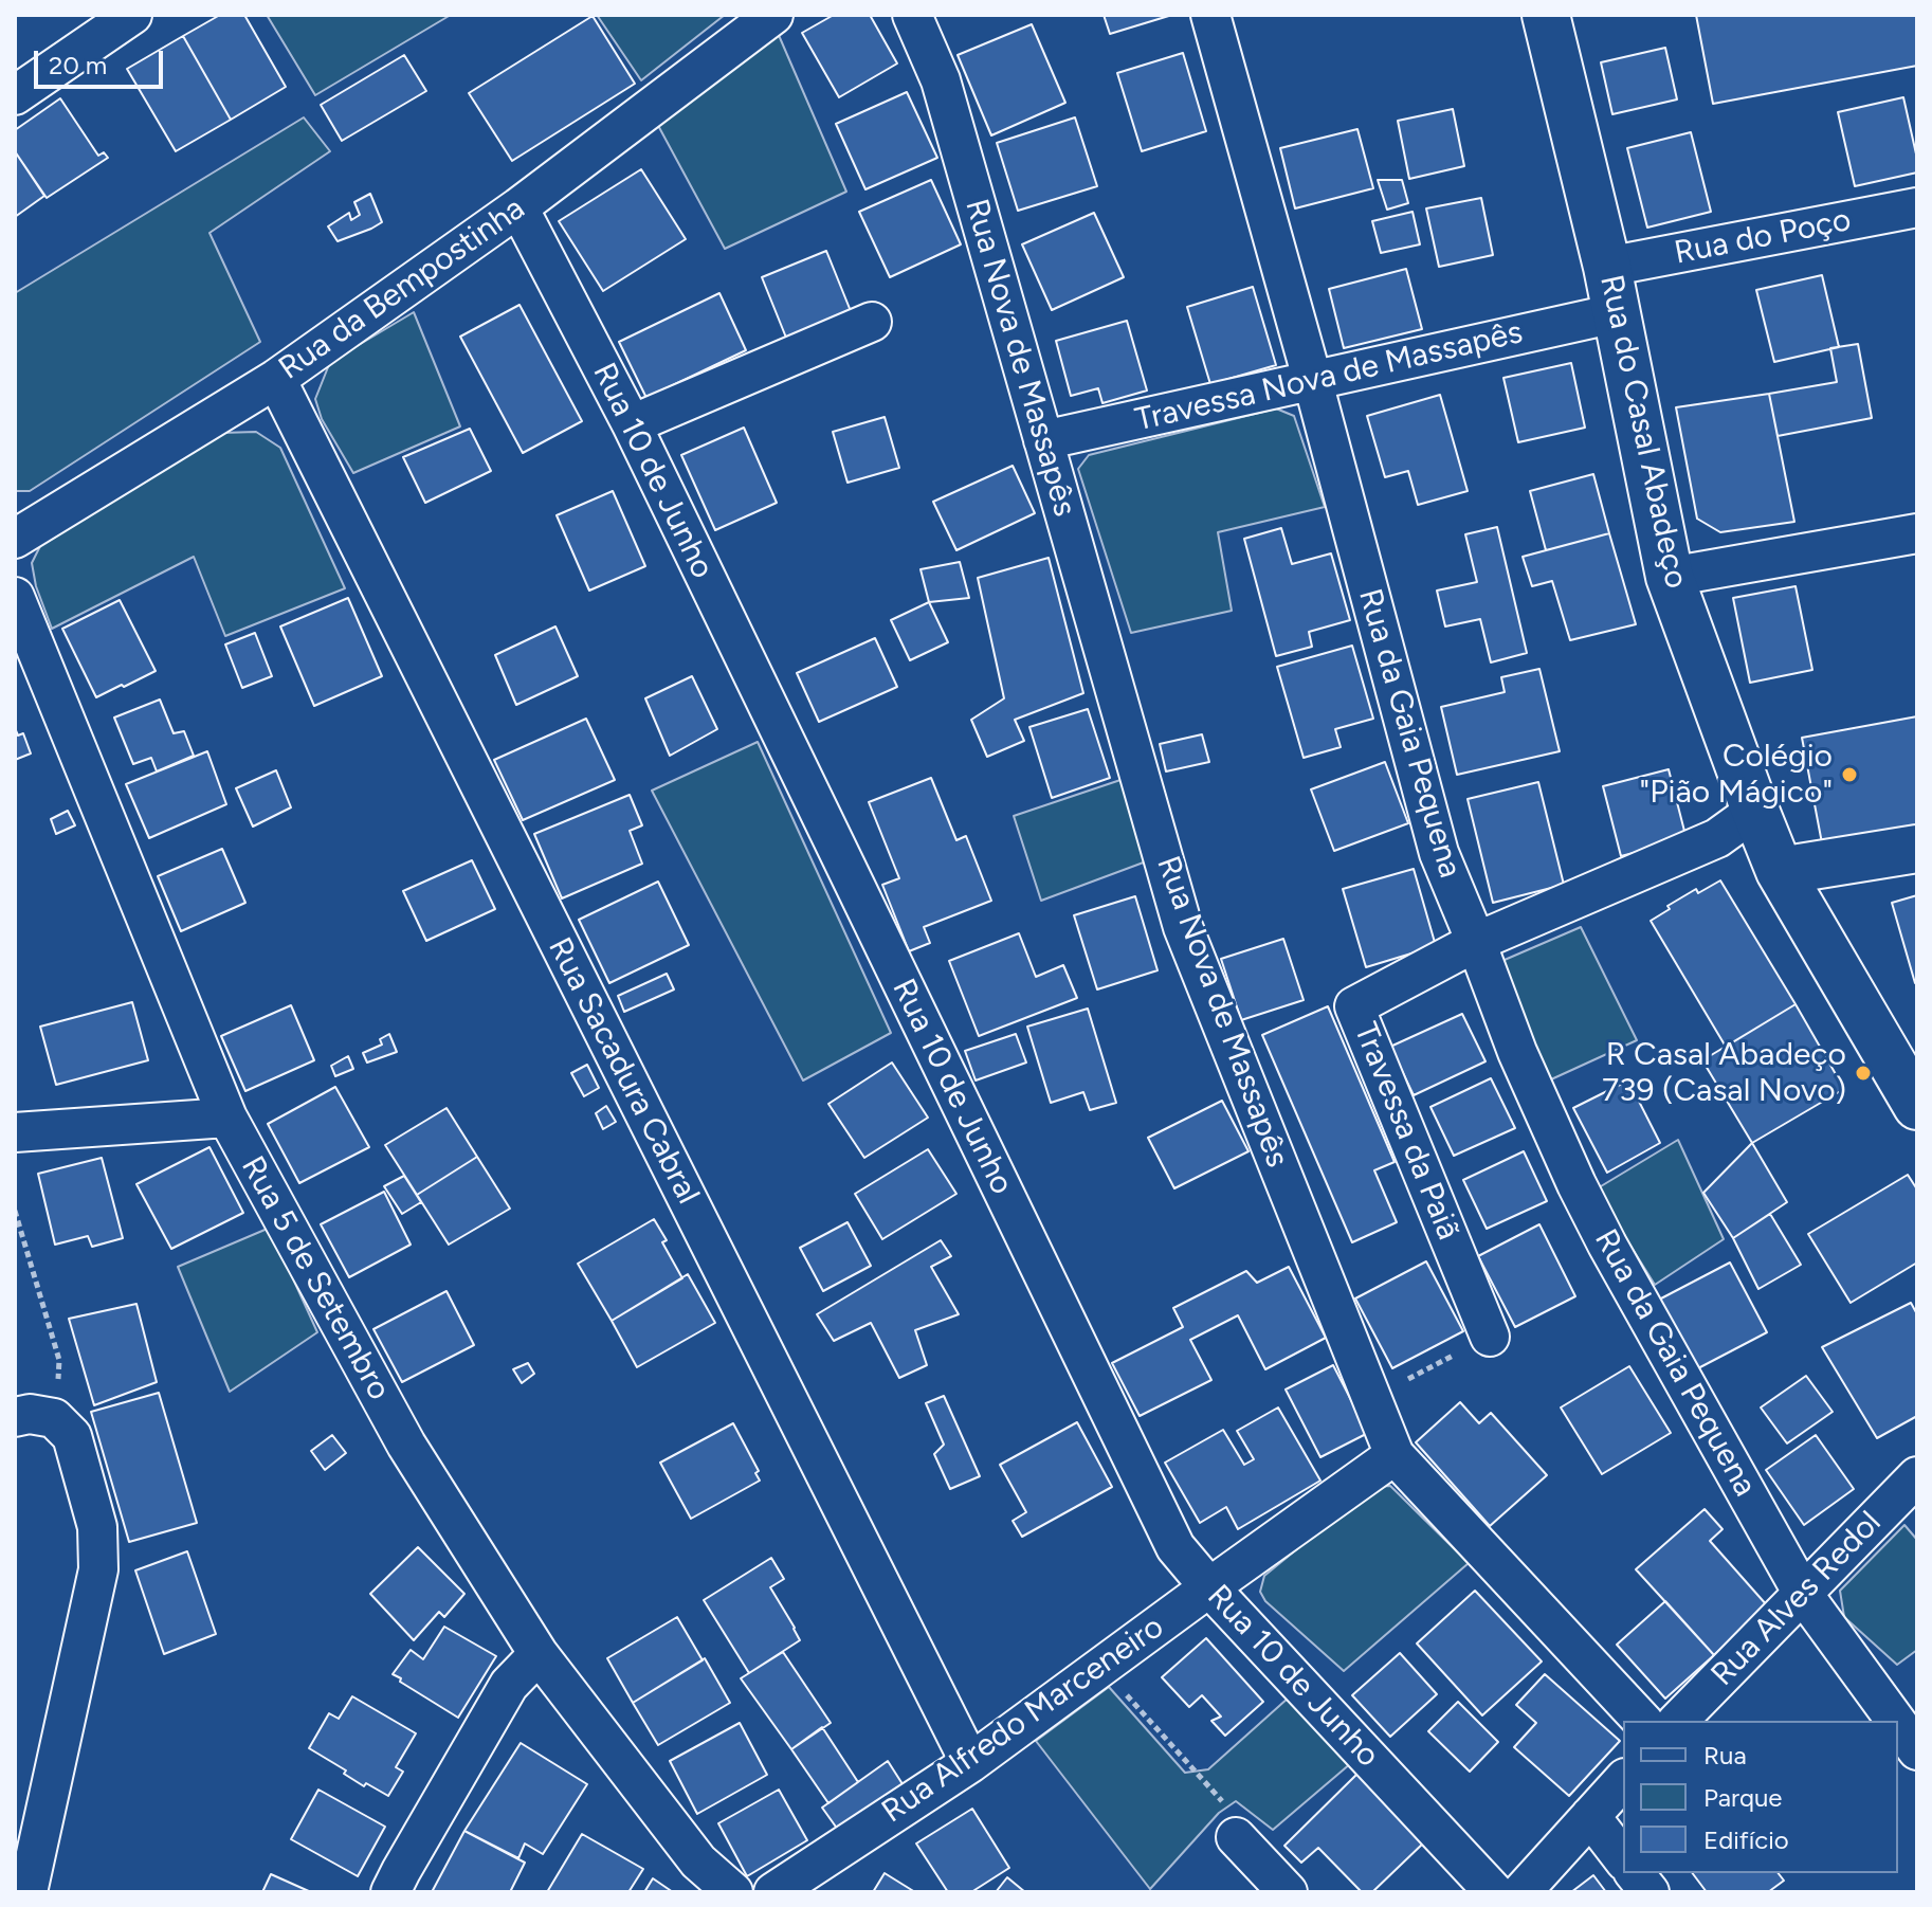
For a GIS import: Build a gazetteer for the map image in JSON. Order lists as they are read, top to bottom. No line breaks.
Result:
{"streets":{"street":["Rua do Poço","Rua da Bempostinha","Rua Nova de Massapês","Travessa Nova de Massapês","Rua do Casal Abadeço","Rua 10 de Junho","Rua da Gaia Pequena","Rua Sacadura Cabral","Travessa da Paiã","Rua 5 de Setembro","Rua Alves Redol","Rua Alfredo Marceneiro"]},"crossings":[["Rua do Poço","Rua do Casal Abadeço"],["Rua da Bempostinha","Rua 10 de Junho"],["Rua da Bempostinha","Rua Sacadura Cabral"],["Rua Nova de Massapês","Travessa Nova de Massapês"],["Rua Nova de Massapês","Rua Alfredo Marceneiro"],["Travessa Nova de Massapês","Rua do Casal Abadeço"],["Travessa Nova de Massapês","Rua da Gaia Pequena"],["Rua 10 de Junho","Rua Alfredo Marceneiro"],["Rua da Gaia Pequena","Travessa da Paiã"],["Rua da Gaia Pequena","Rua Alves Redol"],["Rua Sacadura Cabral","Rua Alfredo Marceneiro"]],"places":["Colégio \"Pião Mágico\"","R Casal Abadeço 739 (Casal Novo)"],"legend":["Rua","Parque","Edifício"],"scale_bar":"20 m"}
